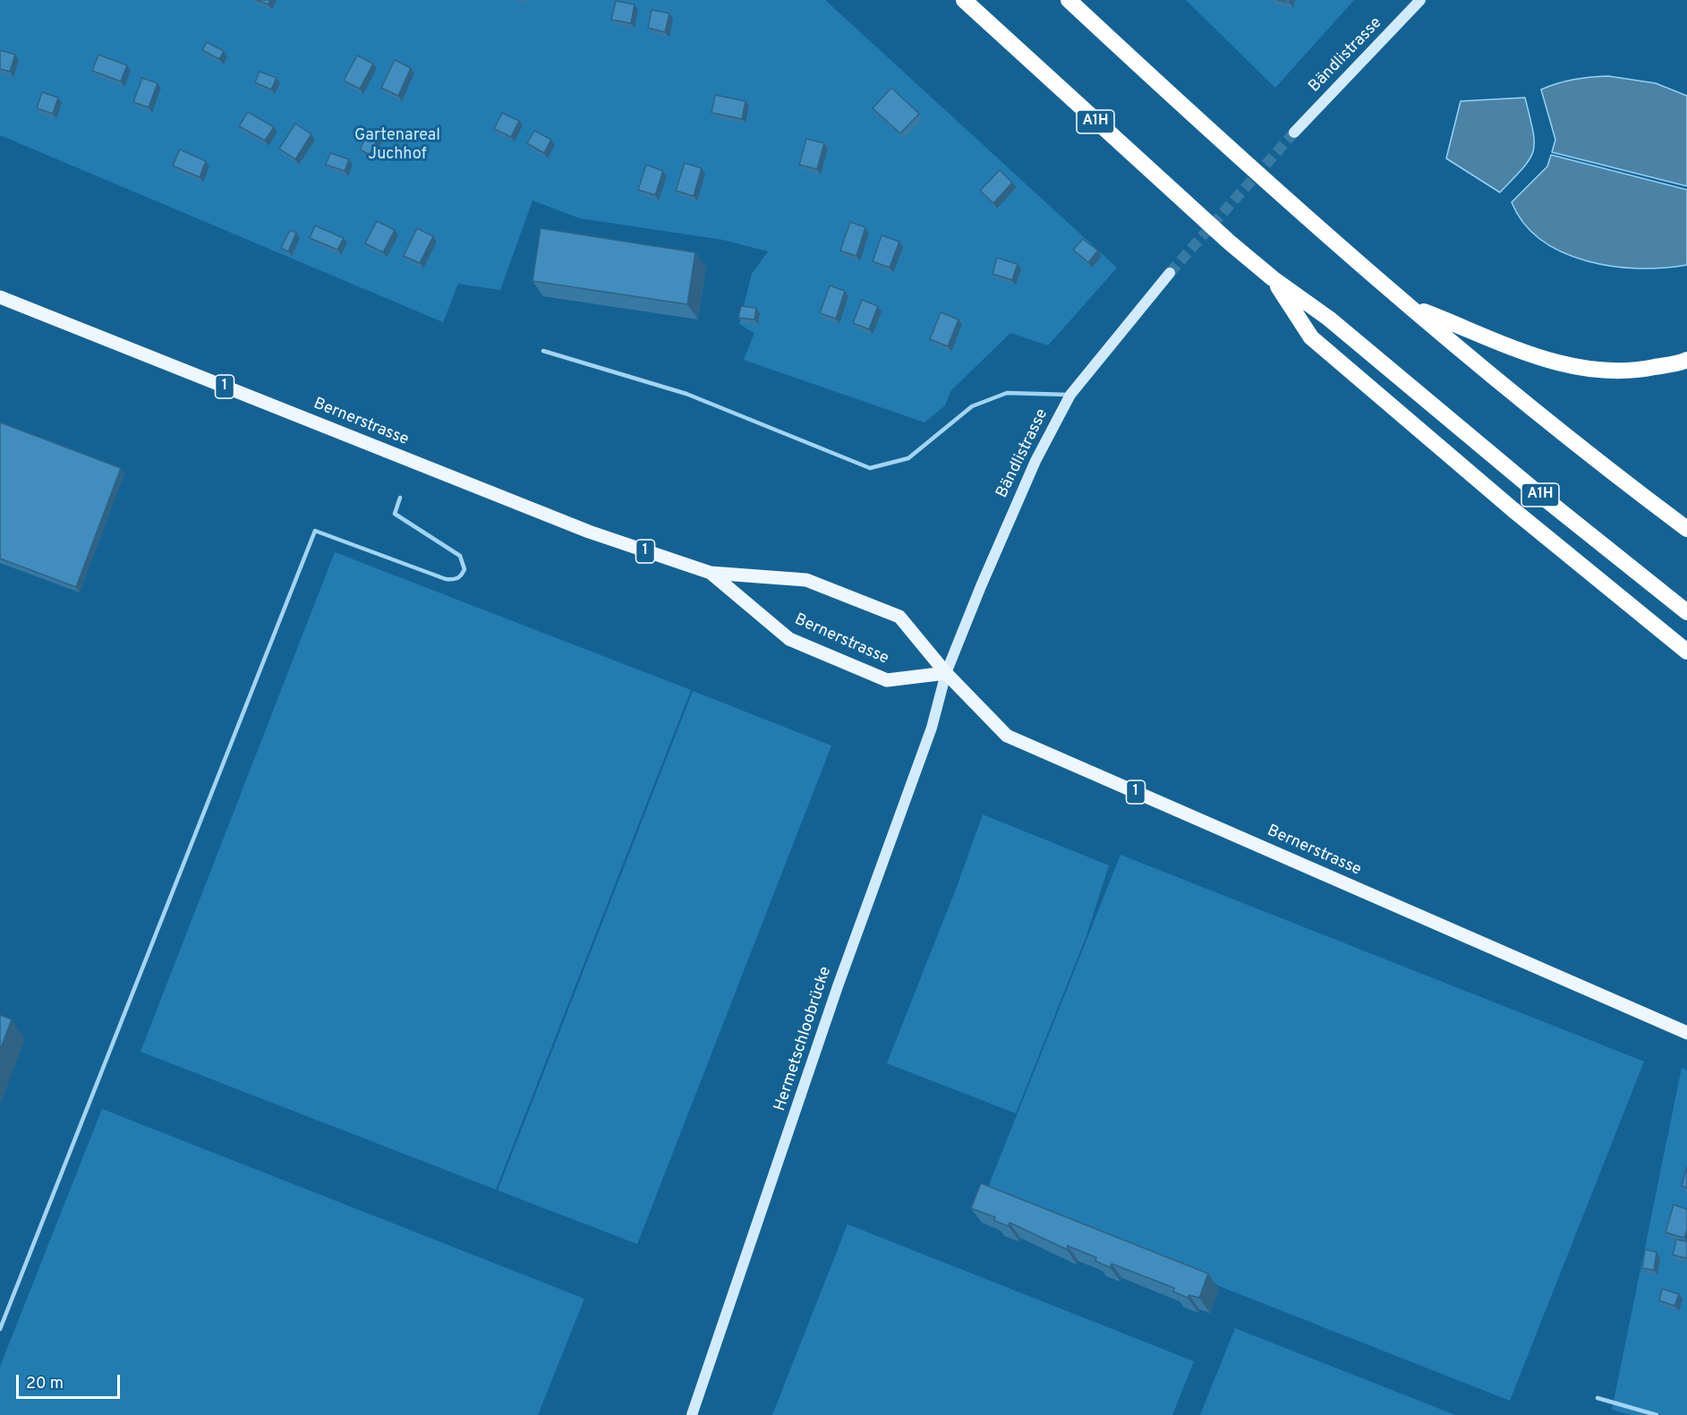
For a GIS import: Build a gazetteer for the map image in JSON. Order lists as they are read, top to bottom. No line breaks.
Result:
{"streets":{"highway":["A1H"],"main road":["Bändlistrasse","1","Bernerstrasse","Hermetschloobrücke"]},"crossings":[["Bändlistrasse","Bernerstrasse"],["Bändlistrasse","Hermetschloobrücke"],["Bernerstrasse","Hermetschloobrücke"]],"parks":["Gartenareal Juchhof"],"scale_bar":"20 m"}
